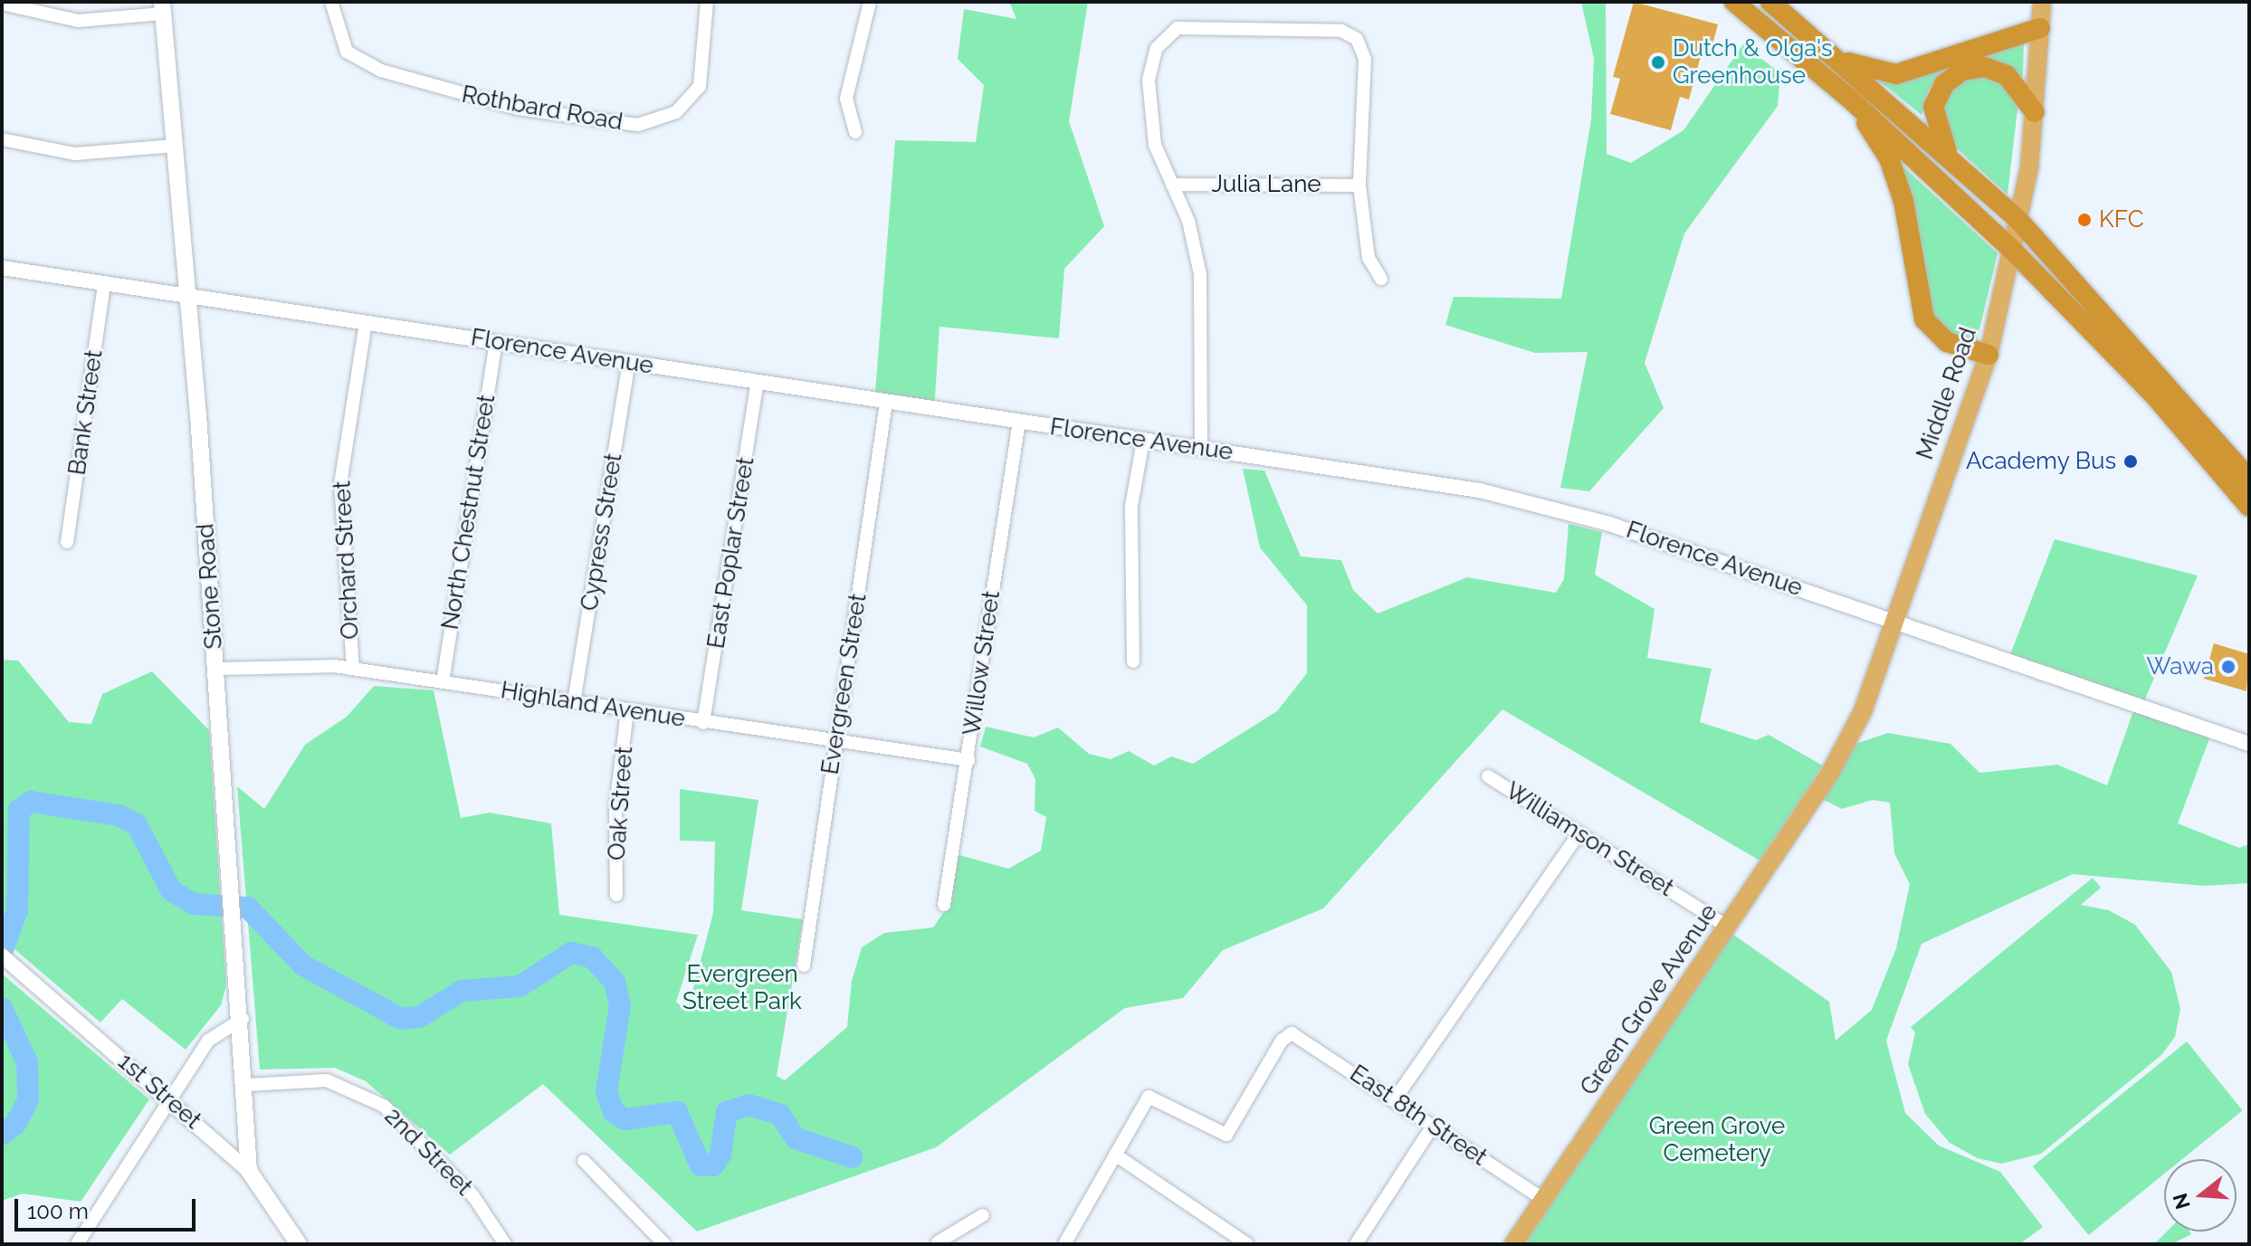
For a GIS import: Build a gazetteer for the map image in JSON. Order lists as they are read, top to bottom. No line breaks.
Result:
{"streets":{"main road":["Middle Road","Stone Road","Green Grove Avenue","1st Street"],"street":["Rothbard Road","Julia Lane","Florence Avenue","Bank Street","North Chestnut Street","Cypress Street","East Poplar Street","Orchard Street","Willow Street","Evergreen Street","Highland Avenue","Oak Street","Williamson Street","East 8th Street","2nd Street"]},"crossings":[["Florence Avenue","Middle Road"],["Florence Avenue","Bank Street"],["Florence Avenue","North Chestnut Street"],["Florence Avenue","Cypress Street"],["Florence Avenue","East Poplar Street"],["Florence Avenue","Orchard Street"],["Florence Avenue","Stone Road"],["Florence Avenue","Willow Street"],["Florence Avenue","Evergreen Street"],["Middle Road","Green Grove Avenue"],["North Chestnut Street","Highland Avenue"],["Cypress Street","Highland Avenue"],["East Poplar Street","Highland Avenue"],["Orchard Street","Highland Avenue"],["Stone Road","Highland Avenue"],["Stone Road","1st Street"],["Stone Road","2nd Street"],["Willow Street","Highland Avenue"],["Evergreen Street","Highland Avenue"],["Highland Avenue","Oak Street"],["Williamson Street","Green Grove Avenue"],["Green Grove Avenue","East 8th Street"]],"parks":["Evergreen Street Park","Green Grove Cemetery"],"places":["Dutch & Olga's Greenhouse","KFC","Academy Bus","Wawa"],"scale_bar":"100 m","north":"left"}
